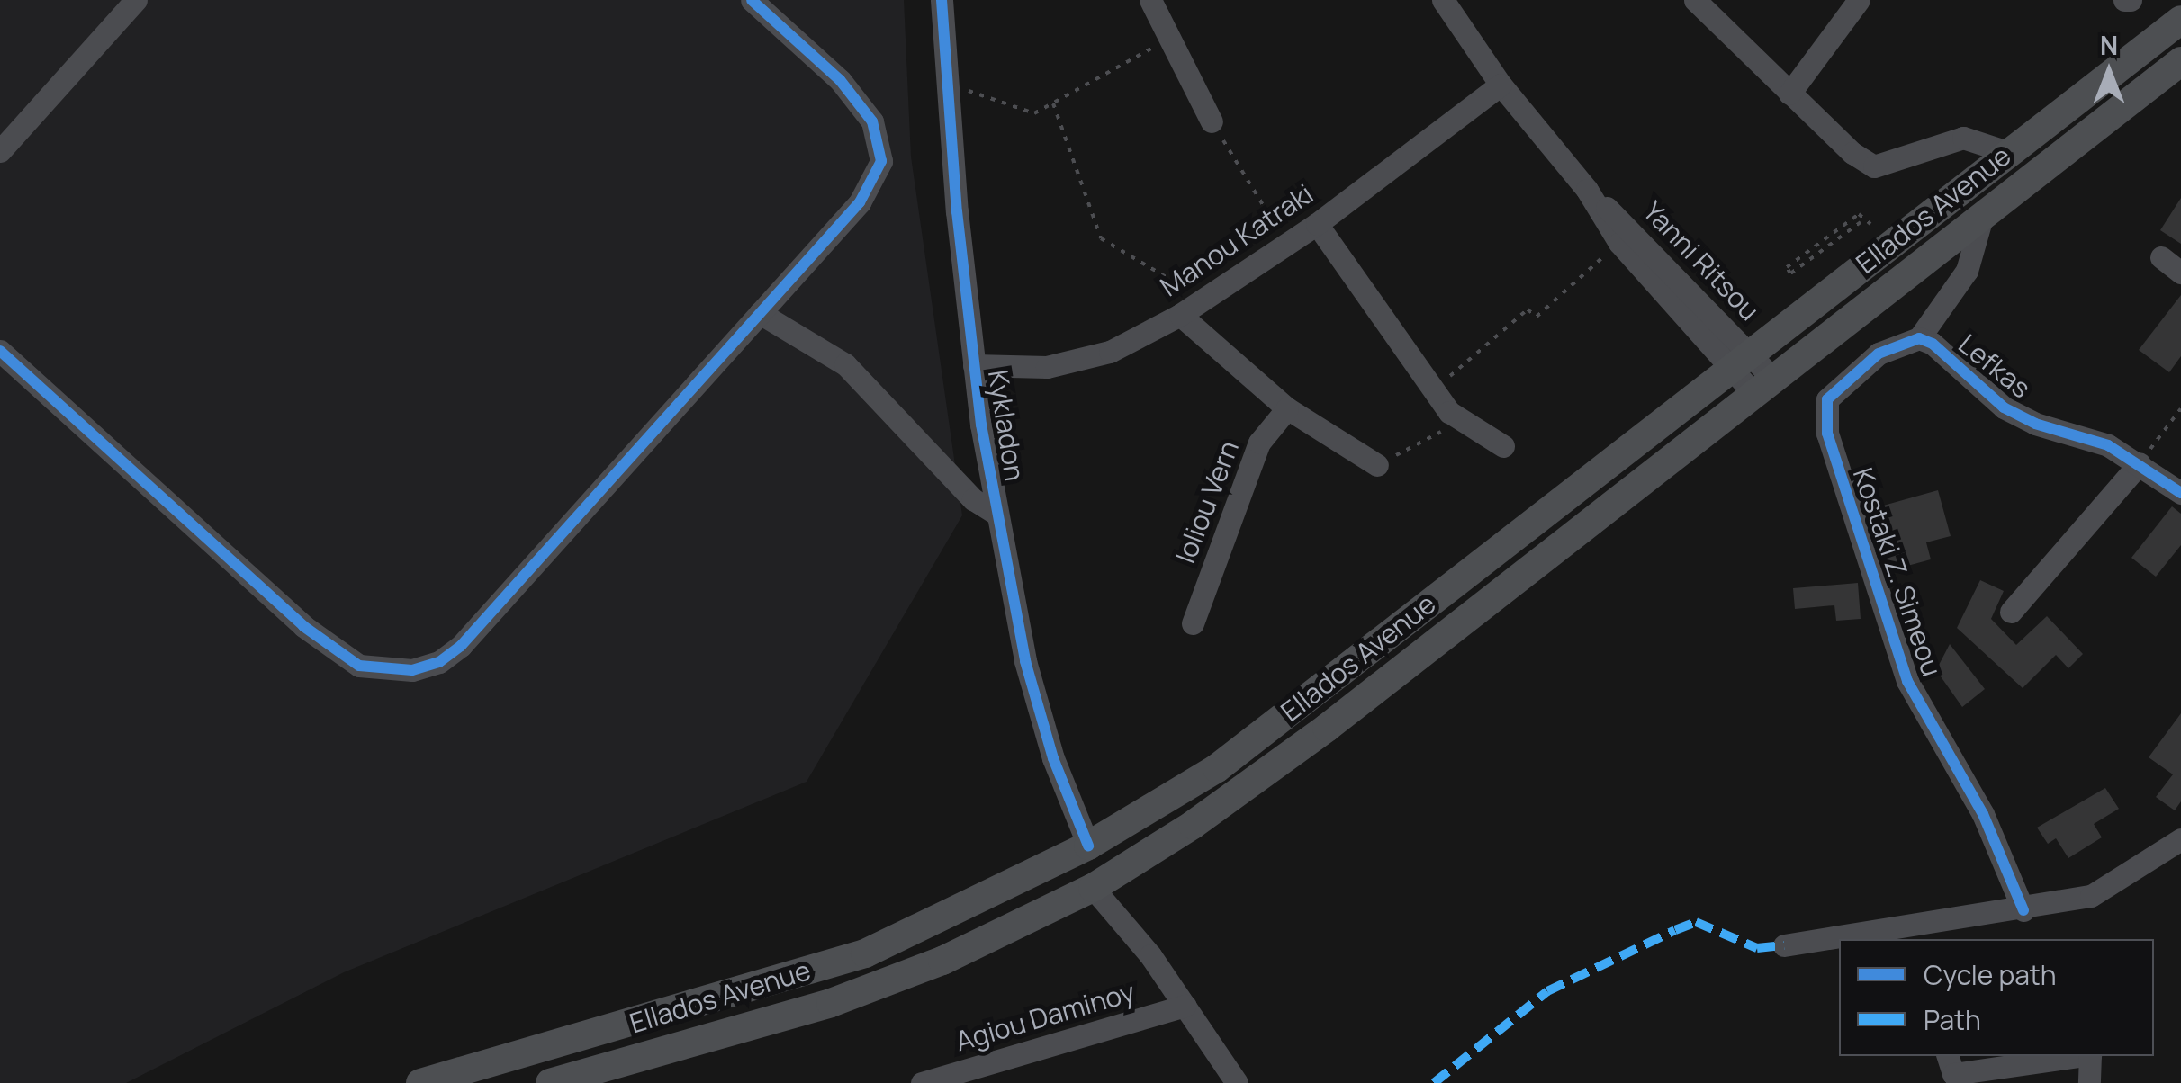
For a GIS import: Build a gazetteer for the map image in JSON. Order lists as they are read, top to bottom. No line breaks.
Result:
{"streets":{"main road":["Ellados Avenue"],"street":["Manou Katraki","Yanni Ritsou","Lefkas","Kykladon","Ioliou Vern","Kostaki Z. Simeou","Agiou Daminoy"]},"crossings":[["Ellados Avenue","Yanni Ritsou"],["Ellados Avenue","Kykladon"],["Manou Katraki","Yanni Ritsou"],["Manou Katraki","Kykladon"],["Lefkas","Kostaki Z. Simeou"]],"legend":["Cycle path","Path"],"north":"top"}
